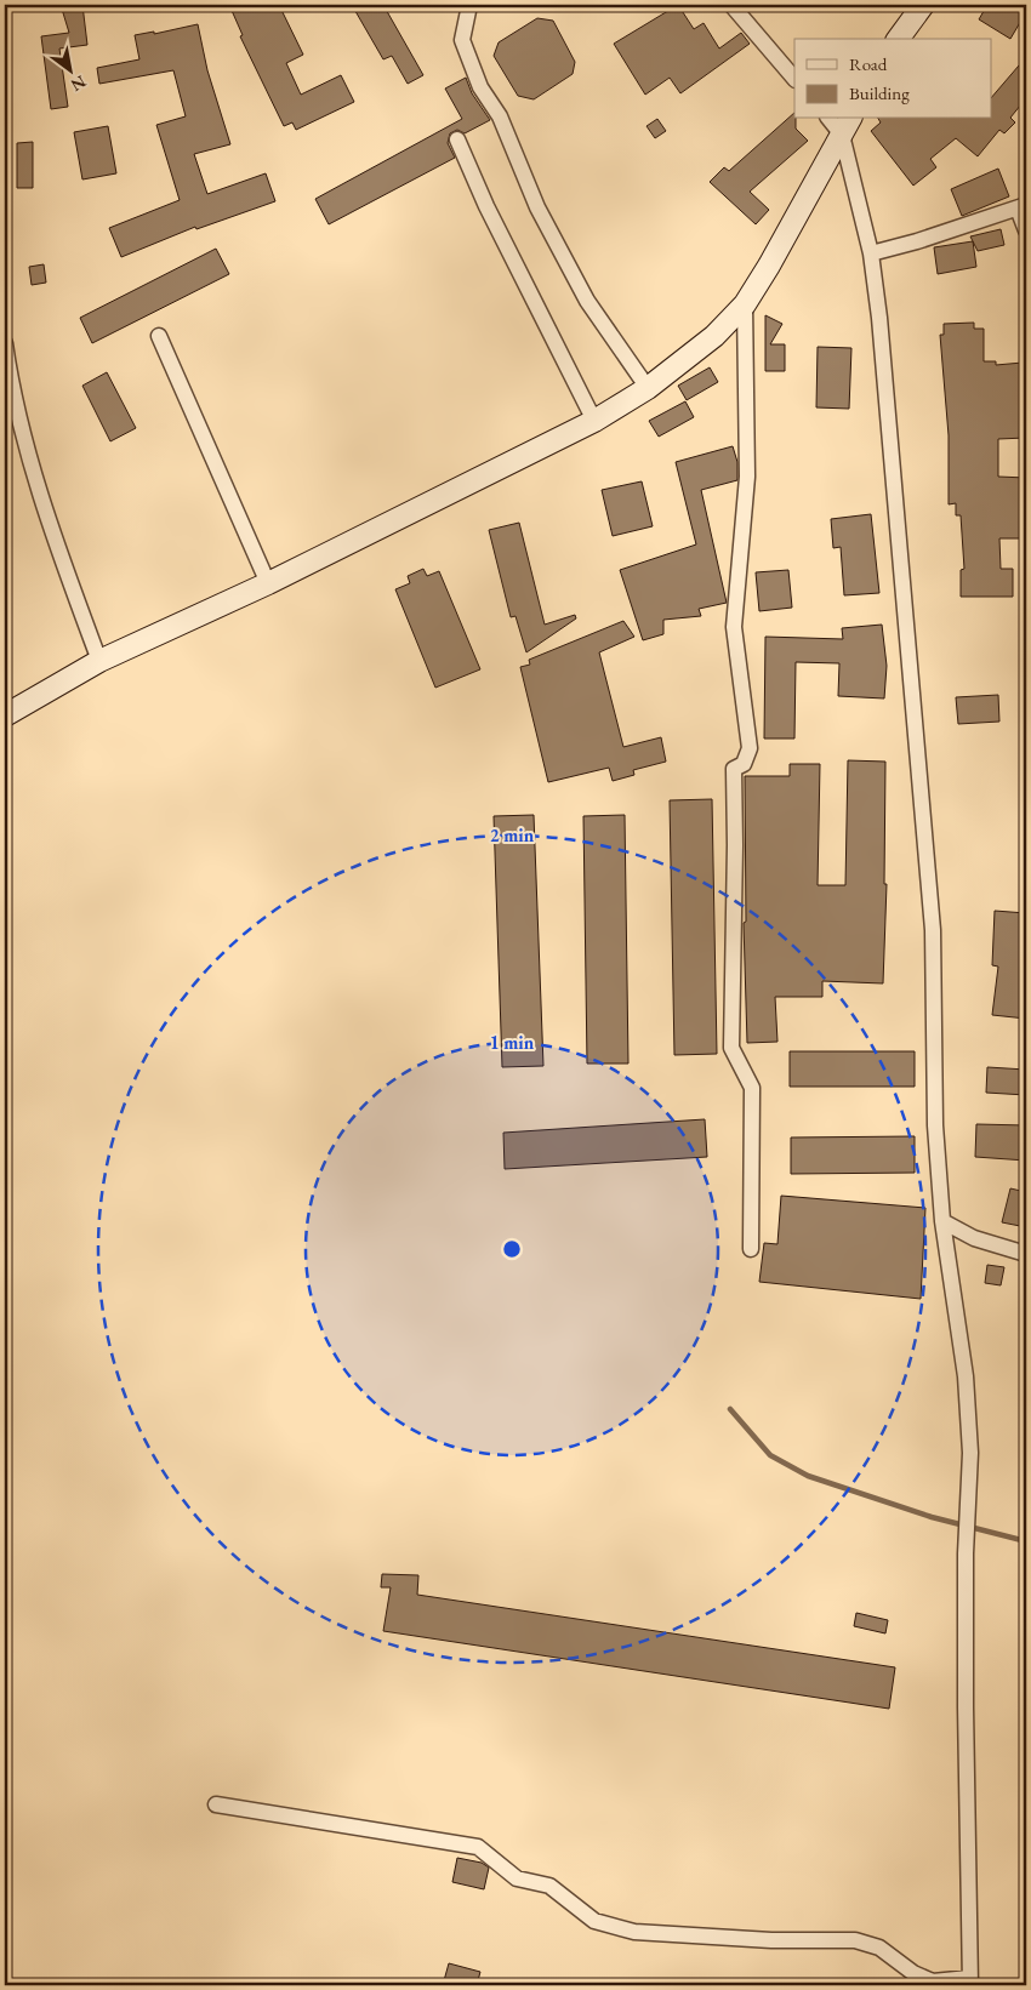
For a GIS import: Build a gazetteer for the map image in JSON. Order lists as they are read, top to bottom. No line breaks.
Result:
{"legend":["Road","Building"],"north":"bottom right","rings":["2 min","1 min"]}
